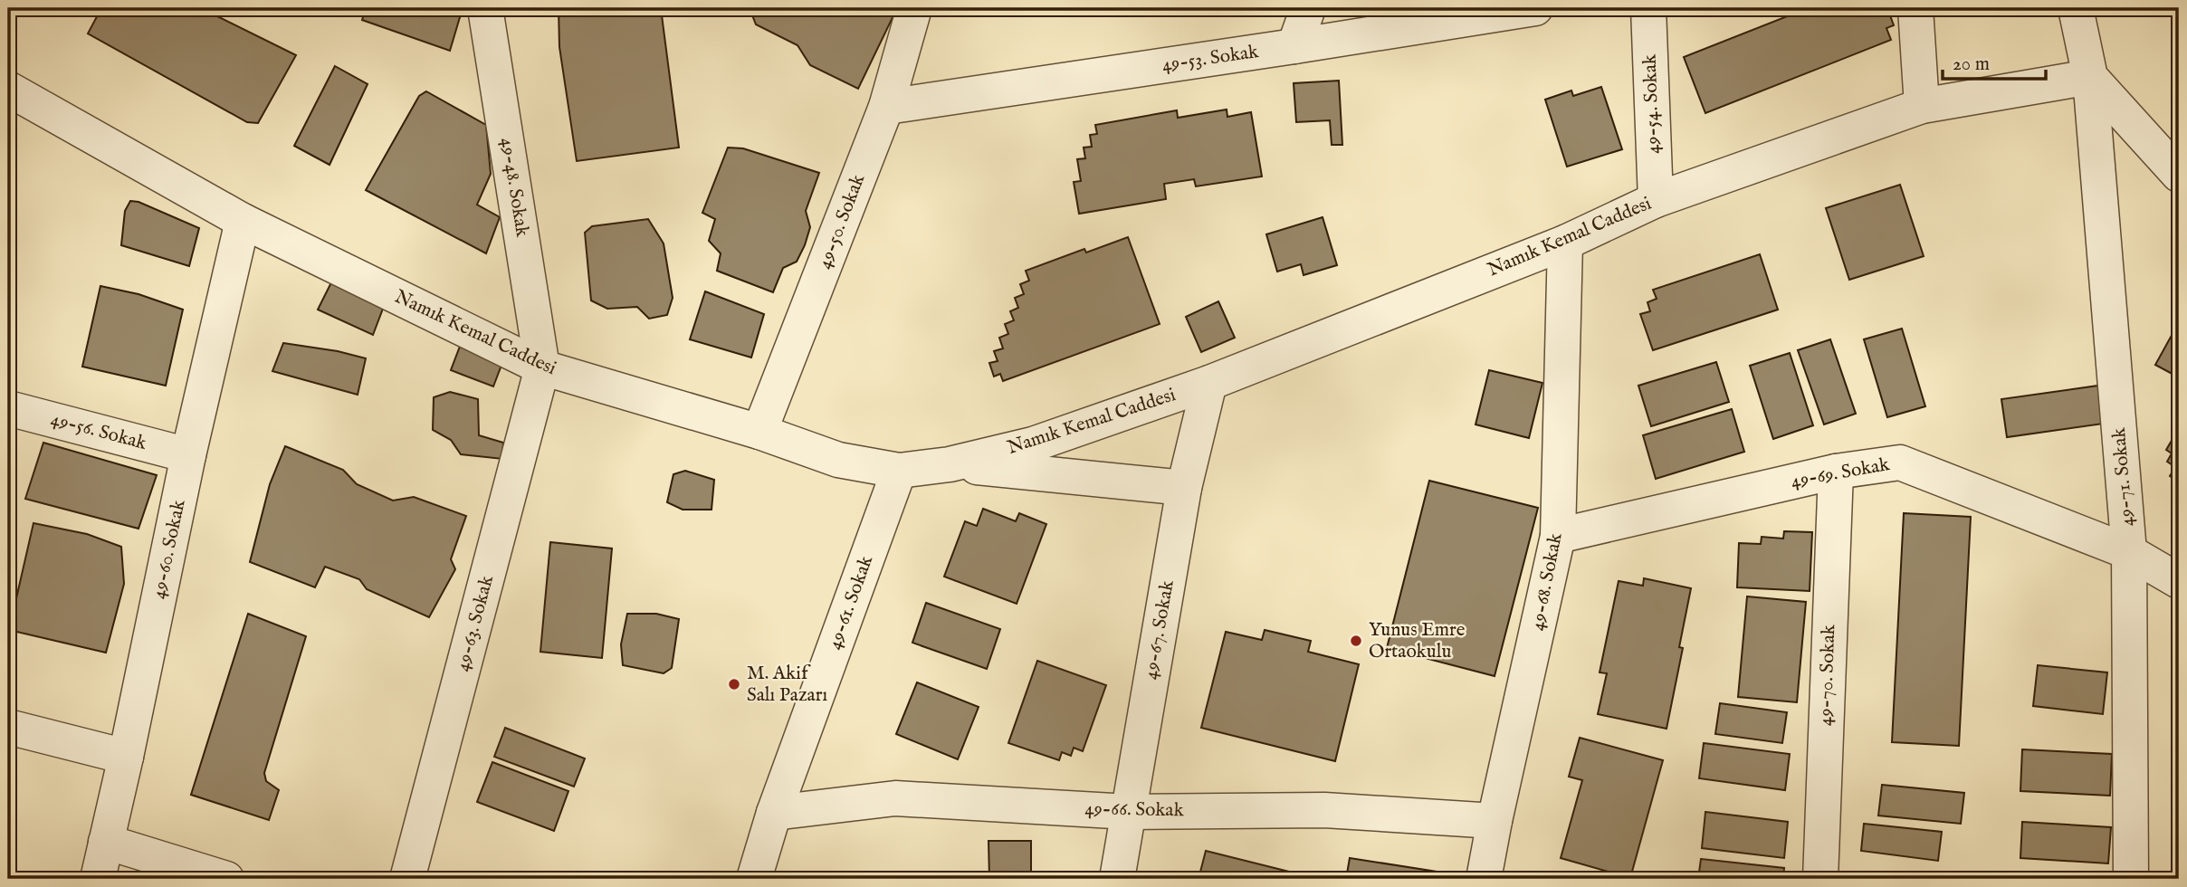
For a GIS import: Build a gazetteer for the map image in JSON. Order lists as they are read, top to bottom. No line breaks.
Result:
{"streets":{"street":["49-53. Sokak","49-54. Sokak","49-48. Sokak","49-50. Sokak","Namık Kemal Caddesi","49-56. Sokak","49-69. Sokak","49-71. Sokak","49-60. Sokak","49-68. Sokak","49-61. Sokak","49-63. Sokak","49-67. Sokak","49-70. Sokak","49-66. Sokak"]},"crossings":[["49-53. Sokak","49-50. Sokak"],["49-54. Sokak","Namık Kemal Caddesi"],["49-48. Sokak","Namık Kemal Caddesi"],["49-48. Sokak","49-63. Sokak"],["49-50. Sokak","Namık Kemal Caddesi"],["Namık Kemal Caddesi","49-71. Sokak"],["Namık Kemal Caddesi","49-60. Sokak"],["Namık Kemal Caddesi","49-68. Sokak"],["Namık Kemal Caddesi","49-61. Sokak"],["Namık Kemal Caddesi","49-63. Sokak"],["Namık Kemal Caddesi","49-67. Sokak"],["49-56. Sokak","49-60. Sokak"],["49-69. Sokak","49-71. Sokak"],["49-69. Sokak","49-68. Sokak"],["49-69. Sokak","49-70. Sokak"],["49-68. Sokak","49-66. Sokak"],["49-61. Sokak","49-66. Sokak"],["49-67. Sokak","49-66. Sokak"]],"places":["Yunus Emre Ortaokulu","M. Akif Salı Pazarı"],"scale_bar":"20 m"}
